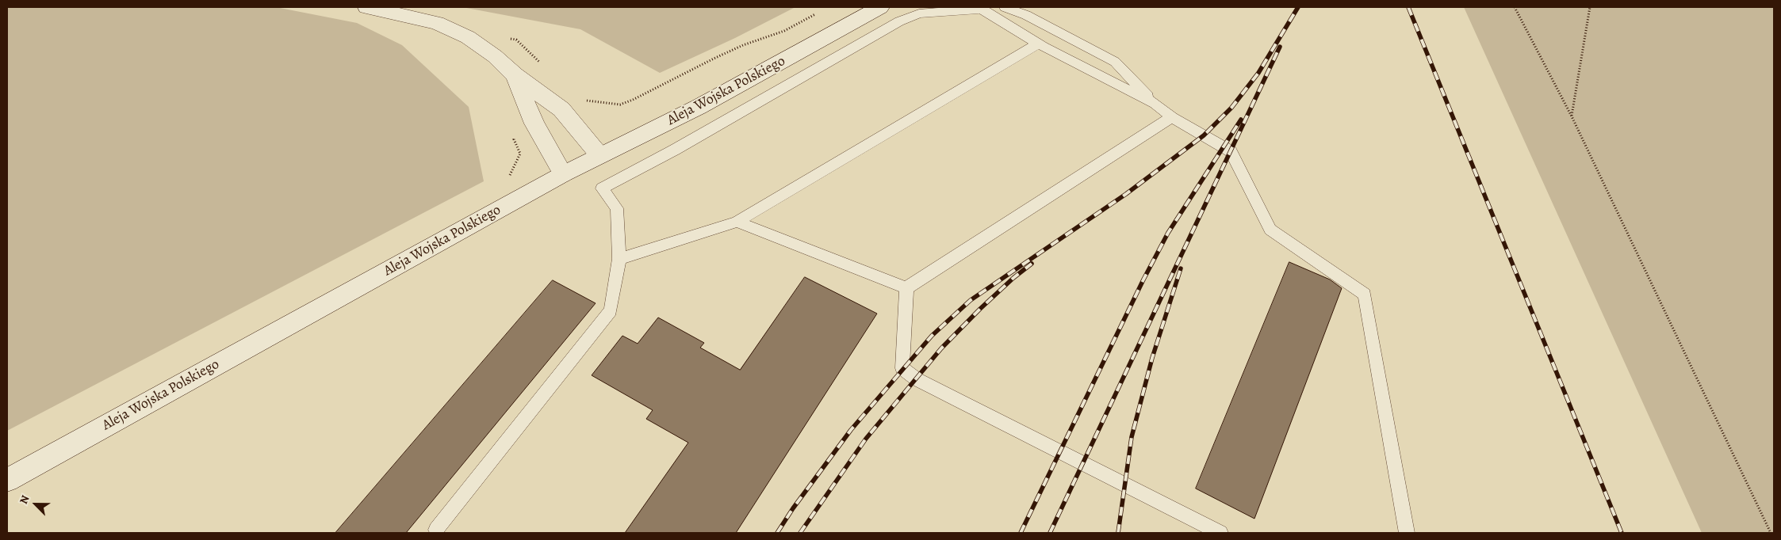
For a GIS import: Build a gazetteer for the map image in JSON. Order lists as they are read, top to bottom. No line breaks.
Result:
{"streets":{"main road":["Aleja Wojska Polskiego"]},"north":"top left"}
